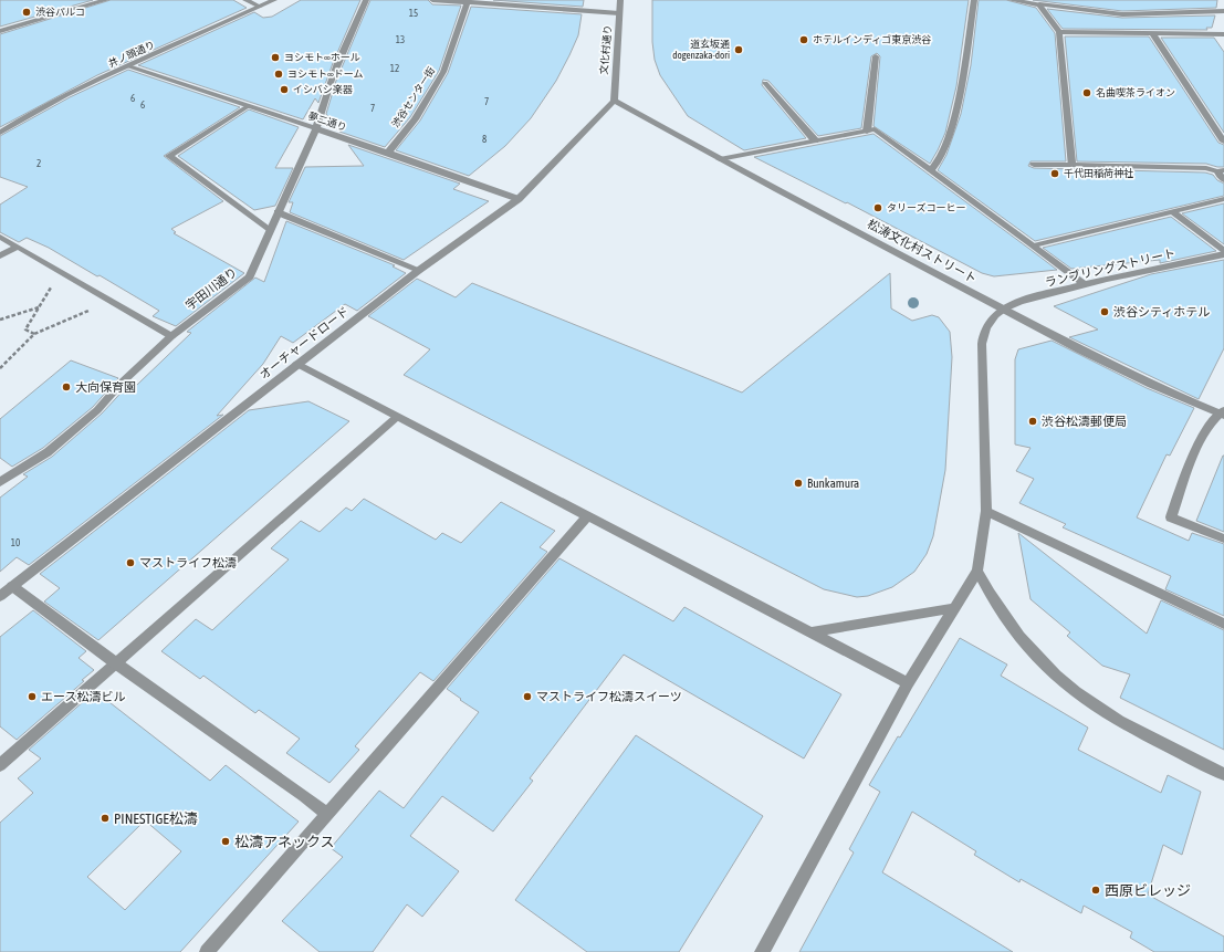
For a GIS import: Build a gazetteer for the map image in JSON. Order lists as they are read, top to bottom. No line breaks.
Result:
{"streets":{"street":["文化村通り","井ノ頭通り","渋谷センター街","夢二通り","松涛文化村ストリート","ランブリングストリート","宇田川通り","オーチャードロード"]},"crossings":[["文化村通り","松涛文化村ストリート"],["文化村通り","オーチャードロード"],["井ノ頭通り","夢二通り"],["渋谷センター街","夢二通り"],["夢二通り","宇田川通り"],["夢二通り","オーチャードロード"],["松涛文化村ストリート","ランブリングストリート"],["松涛文化村ストリート","オーチャードロード"]],"places":["渋谷パルコ","ホテルインディゴ東京渋谷","道玄坂通 dogenzaka-dori","ヨシモト∞ホール","ヨシモト∞ドーム","イシバシ楽器","名曲喫茶ライオン","千代田稲荷神社","タリーズコーヒー","渋谷シティホテル","大向保育園","渋谷松濤郵便局","Bunkamura","マストライフ松濤","エース松濤ビル","マストライフ松濤スイーツ","PINESTIGE松濤","松濤アネックス","西原ビレッジ"],"house_numbers":["15","13","12","6","7","6","7","8","2","10"]}
